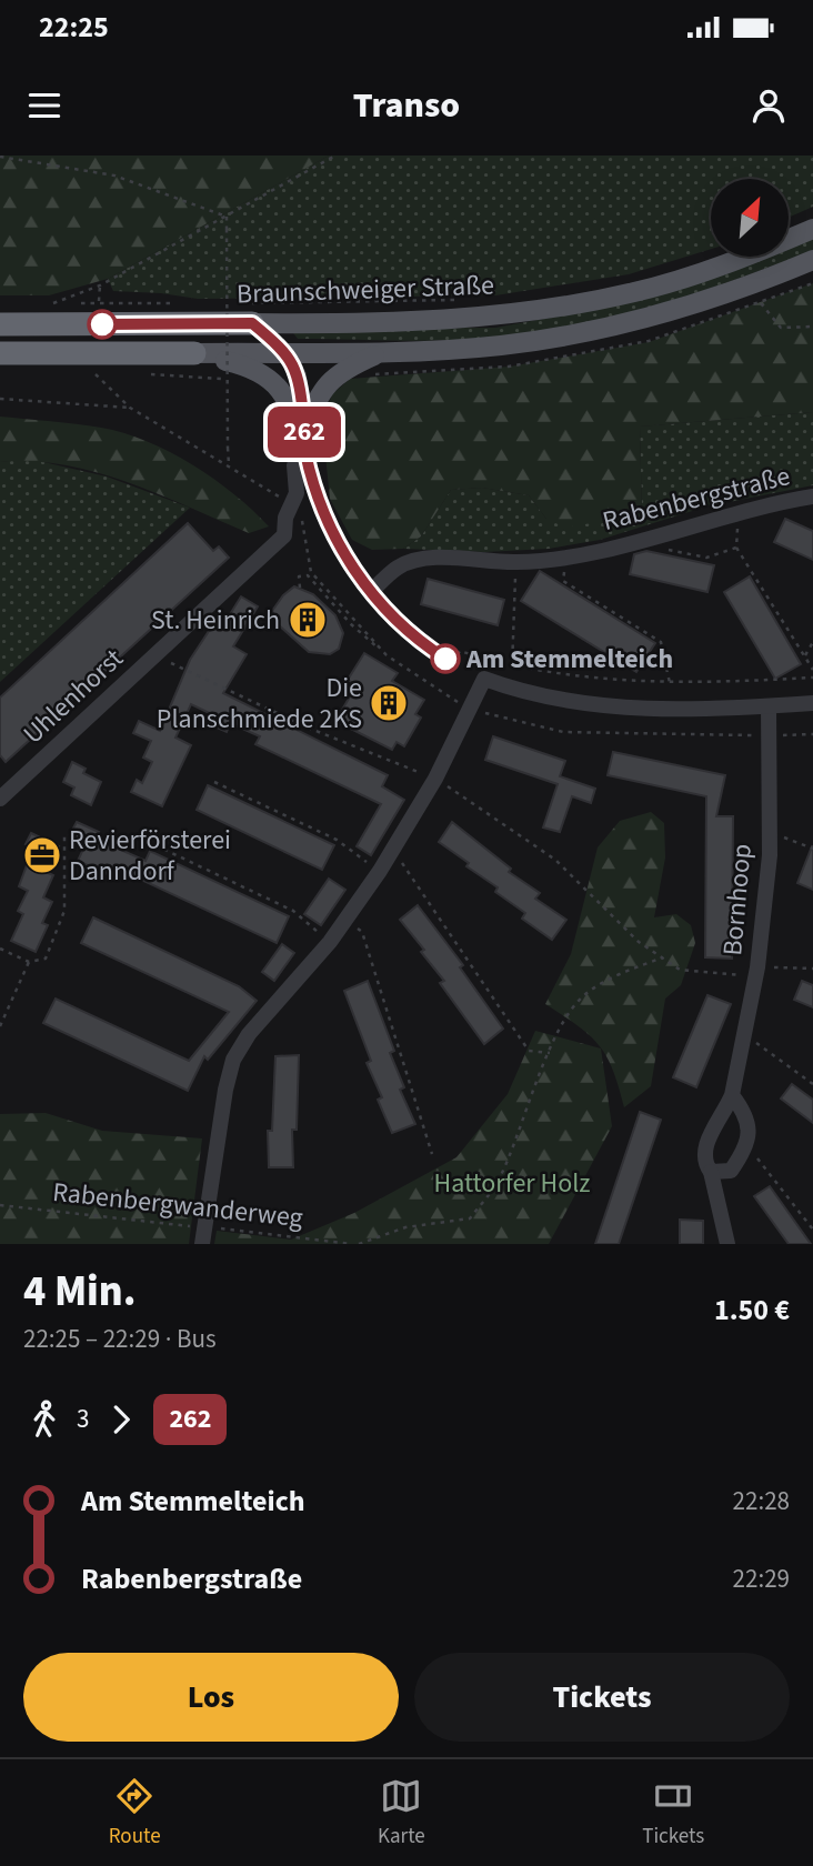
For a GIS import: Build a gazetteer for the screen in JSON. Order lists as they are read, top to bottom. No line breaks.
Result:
{"streets":{"highway":["Braunschweiger Straße"],"street":["Rabenbergstraße","Uhlenhorst","Bornhoop"],"path":["Rabenbergwanderweg"]},"parks":["Hattorfer Holz"],"places":{"building":["St. Heinrich","Die Planschmiede 2KS"],"other":["Am Stemmelteich"],"office":["Revierförsterei Danndorf"]},"lines":["bus line 262"],"north":"top right","page":{"status":"22:25","header":"Transo","on_map":"262","heading":["4 Min.","22:25 – 22:29 · Bus","1.50 €"],"legs":["3","262"],"list":[{"name":"Am Stemmelteich","value":"22:28"},{"name":"Rabenbergstraße","value":"22:29"}],"buttons":["Los","Tickets"],"tabs":["Route","Karte","Tickets"]}}
